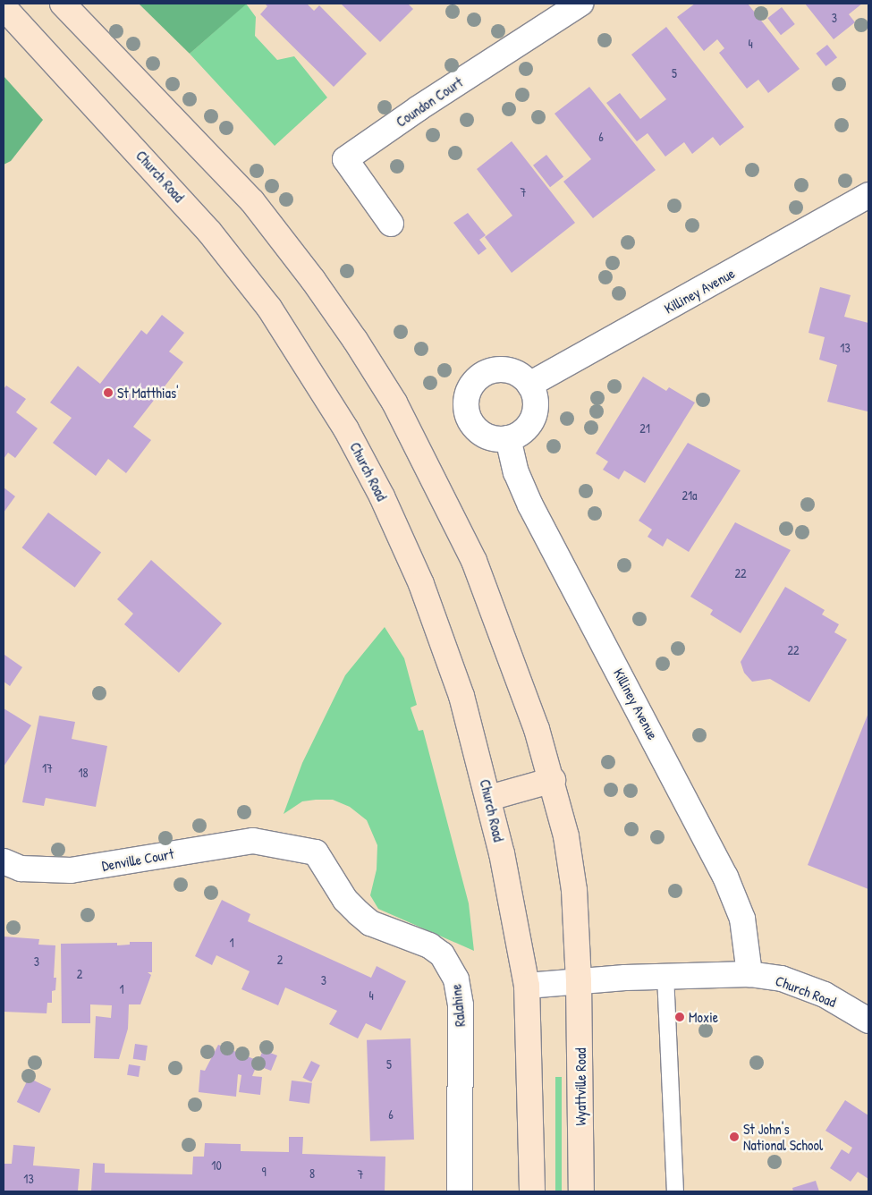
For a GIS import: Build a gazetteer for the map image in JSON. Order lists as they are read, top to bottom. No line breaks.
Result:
{"streets":{"main road":["Church Road","Wyattville Road"],"street":["Coundon Court","Killiney Avenue","Denville Court","Ralahine"]},"crossings":[["Church Road","Killiney Avenue"],["Church Road","Wyattville Road"],["Denville Court","Ralahine"]],"places":["St Matthias'","Moxie","St John's National School"],"house_numbers":["3","4","5","6","7","13","21","21a","22","22","17","18","1","2","3","2","3","1","4","5","6","10","9","8","7","13"]}
